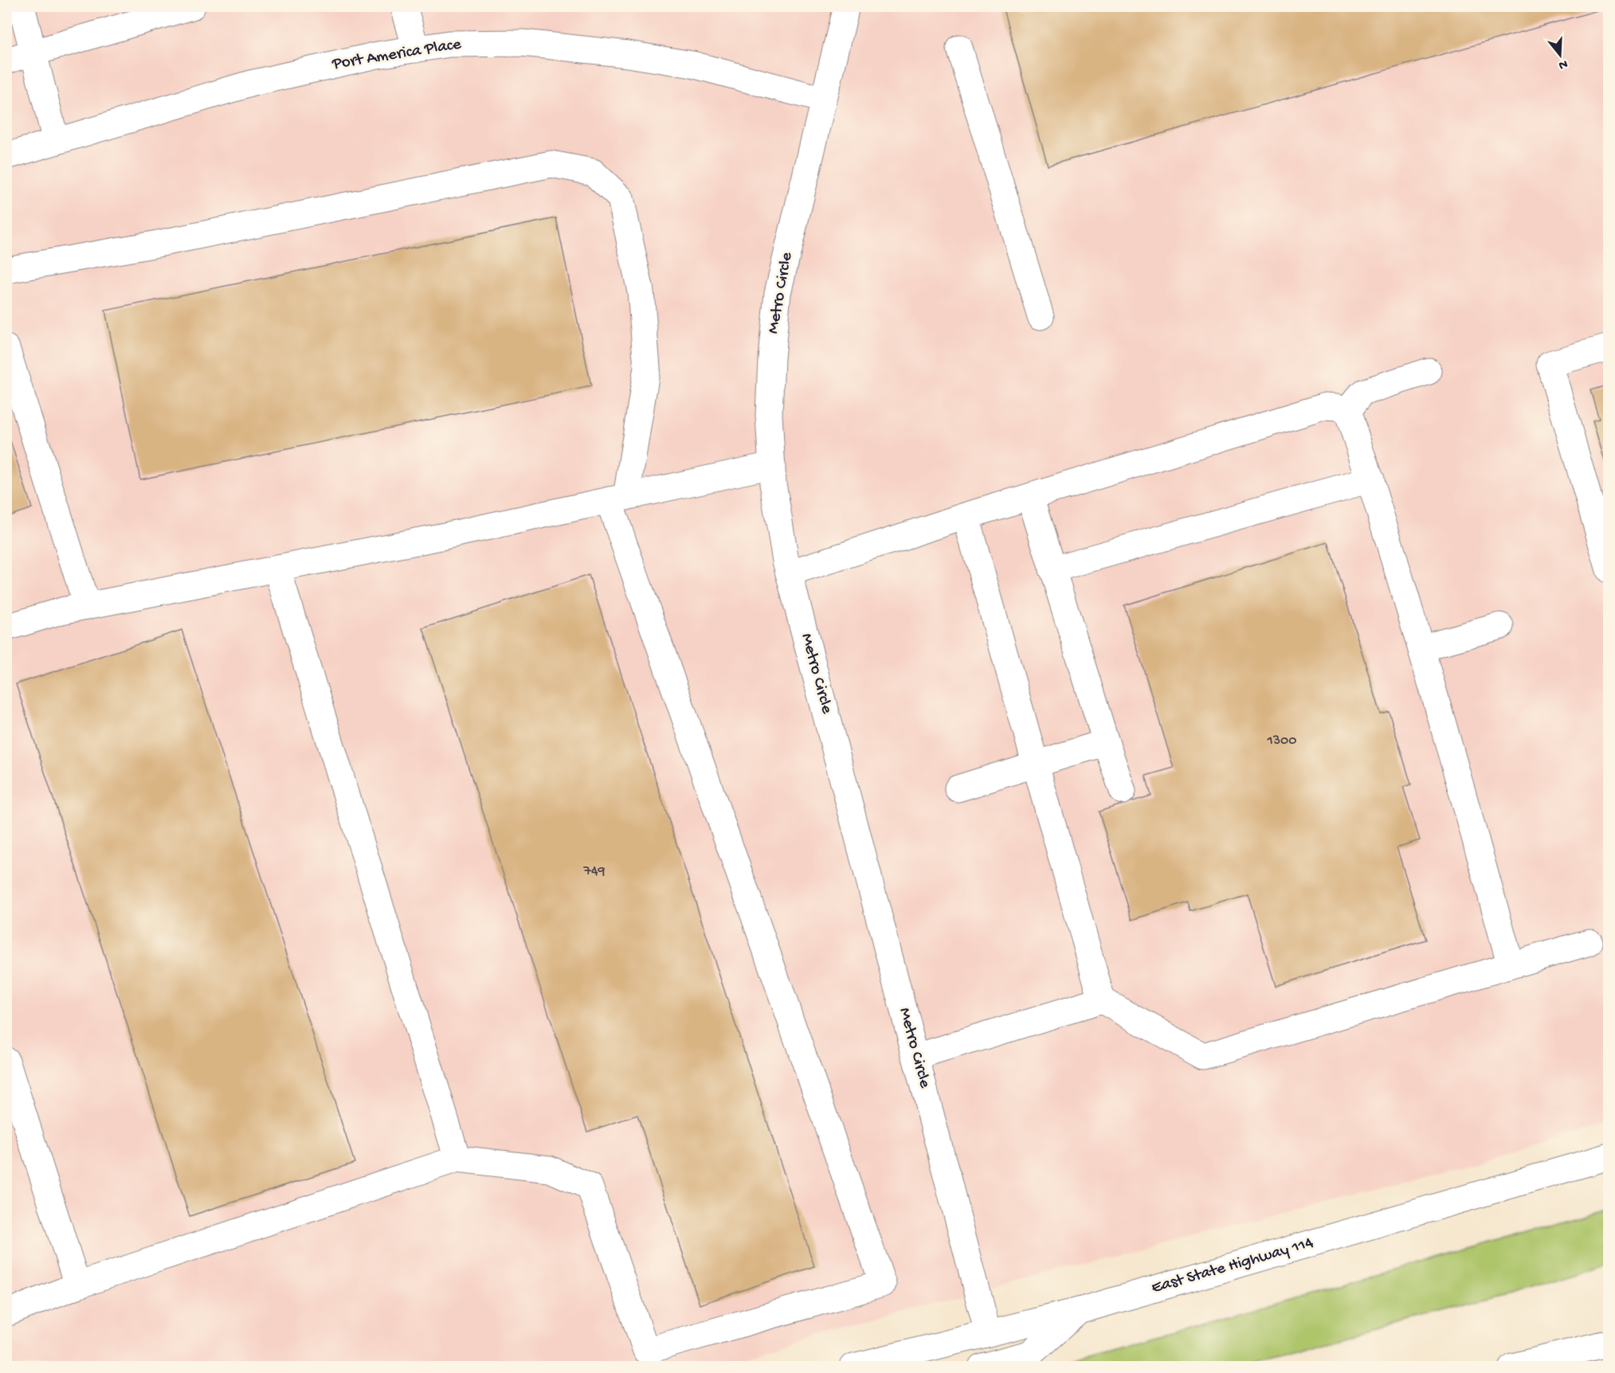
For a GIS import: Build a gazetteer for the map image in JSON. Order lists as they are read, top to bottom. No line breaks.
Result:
{"streets":{"main road":["Port America Place","Metro Circle","East State Highway 114"]},"crossings":[["Port America Place","Metro Circle"],["Metro Circle","East State Highway 114"]],"house_numbers":["1300","749"],"north":"bottom"}
